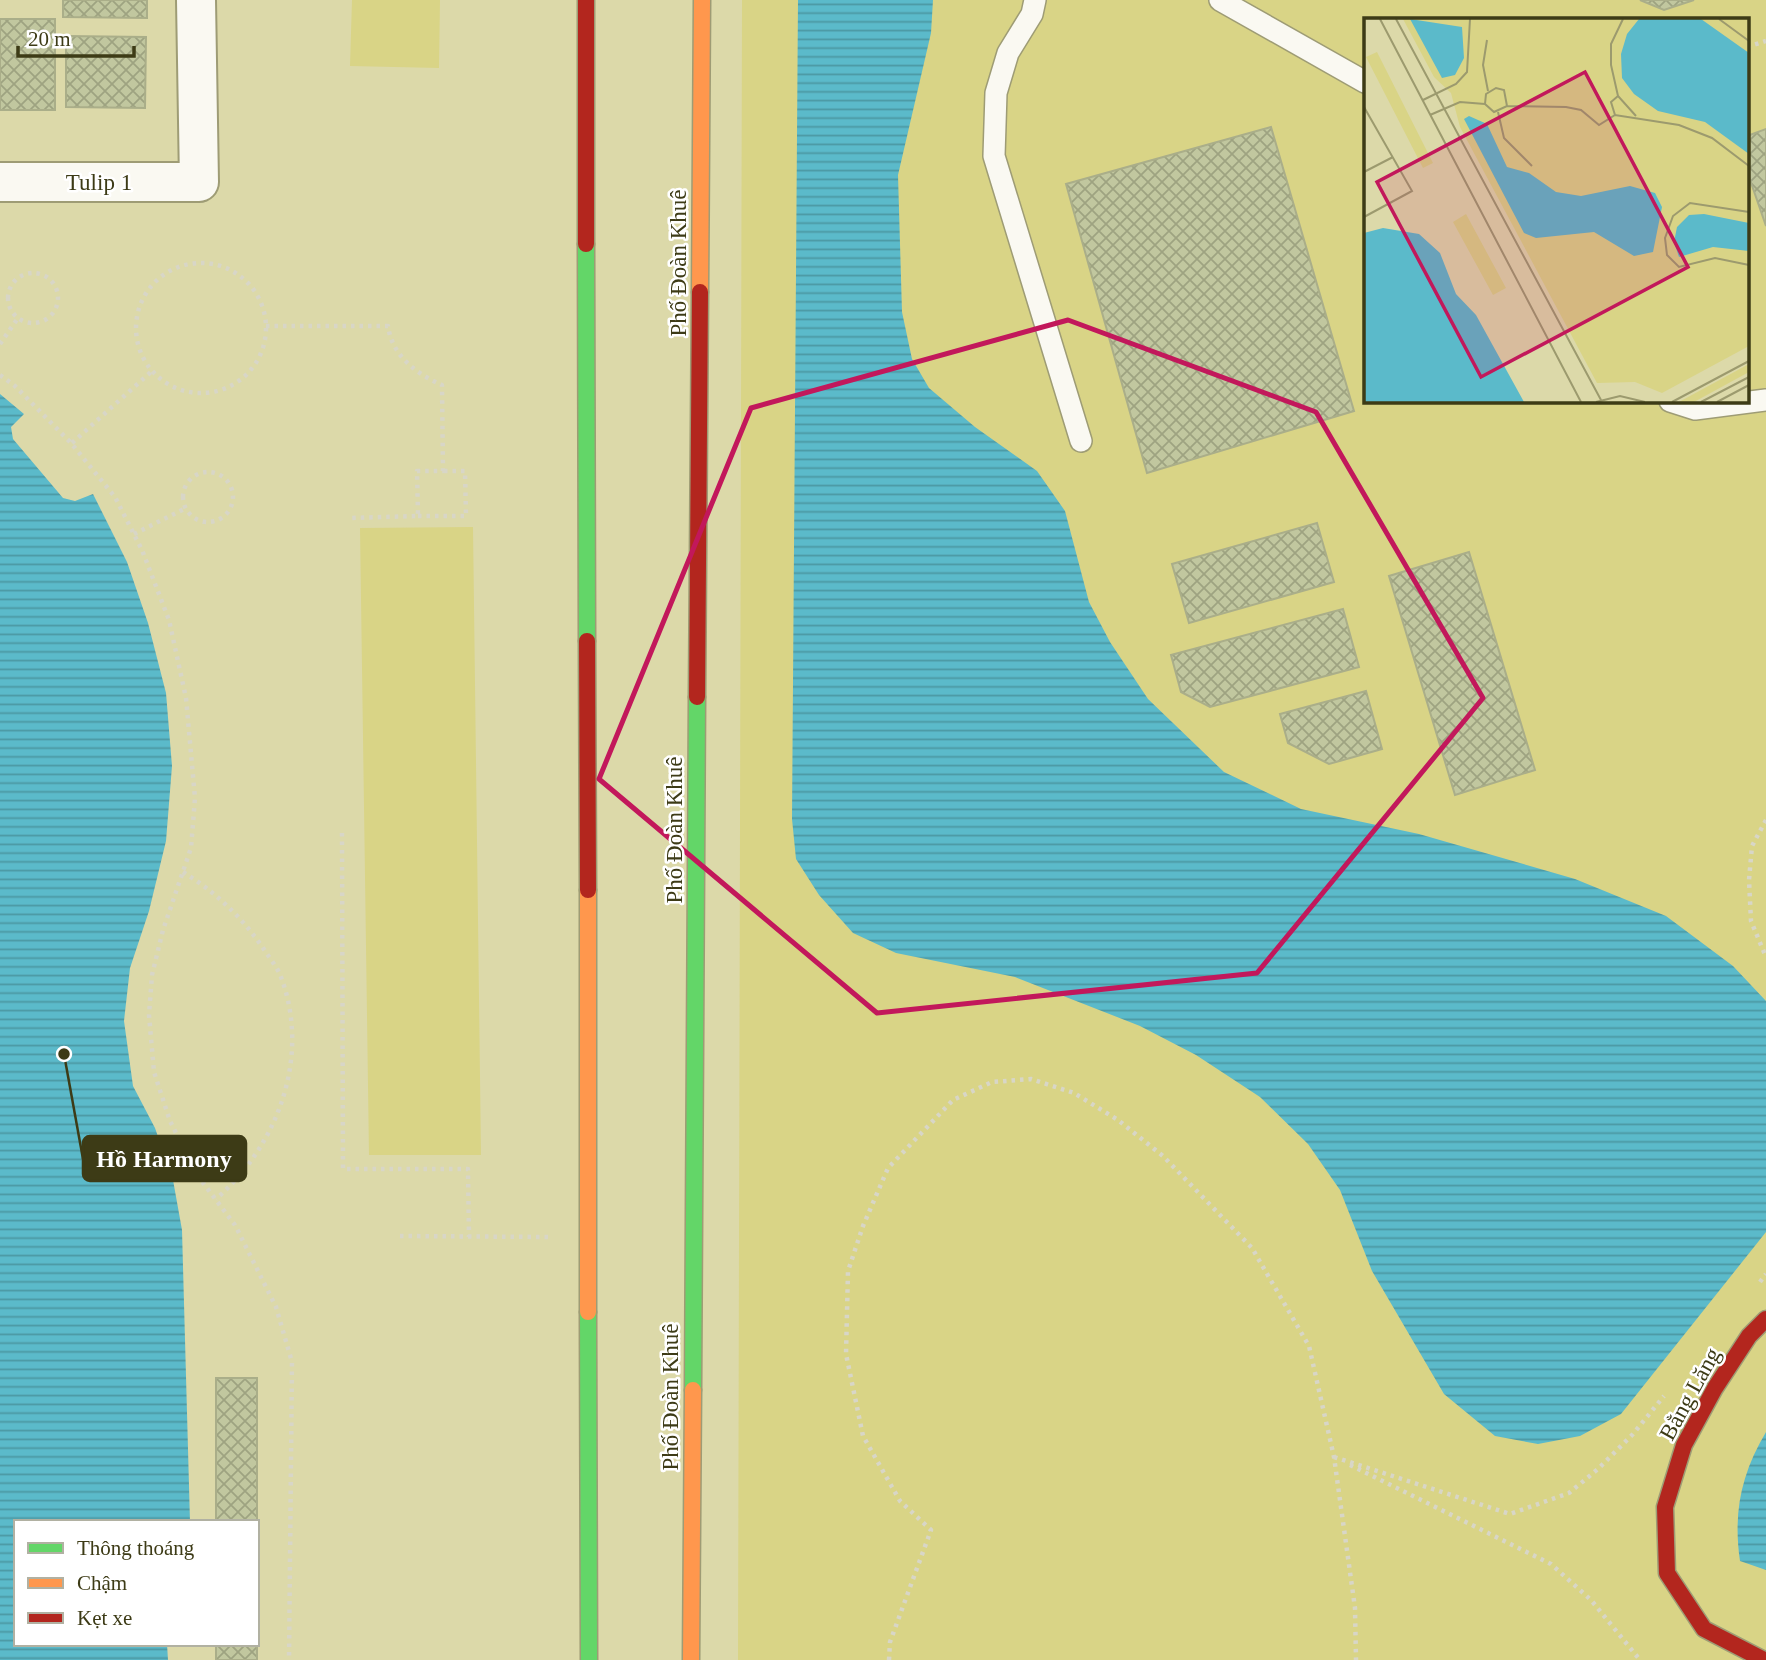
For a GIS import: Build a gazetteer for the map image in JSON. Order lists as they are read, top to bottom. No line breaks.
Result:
{"streets":{"main road":["Phố Đoàn Khuê","Bằng Lăng"],"street":["Tulip 1"]},"places":["Hồ Harmony"],"legend":["Thông thoáng","Chậm","Kẹt xe"],"scale_bar":"20 m"}
